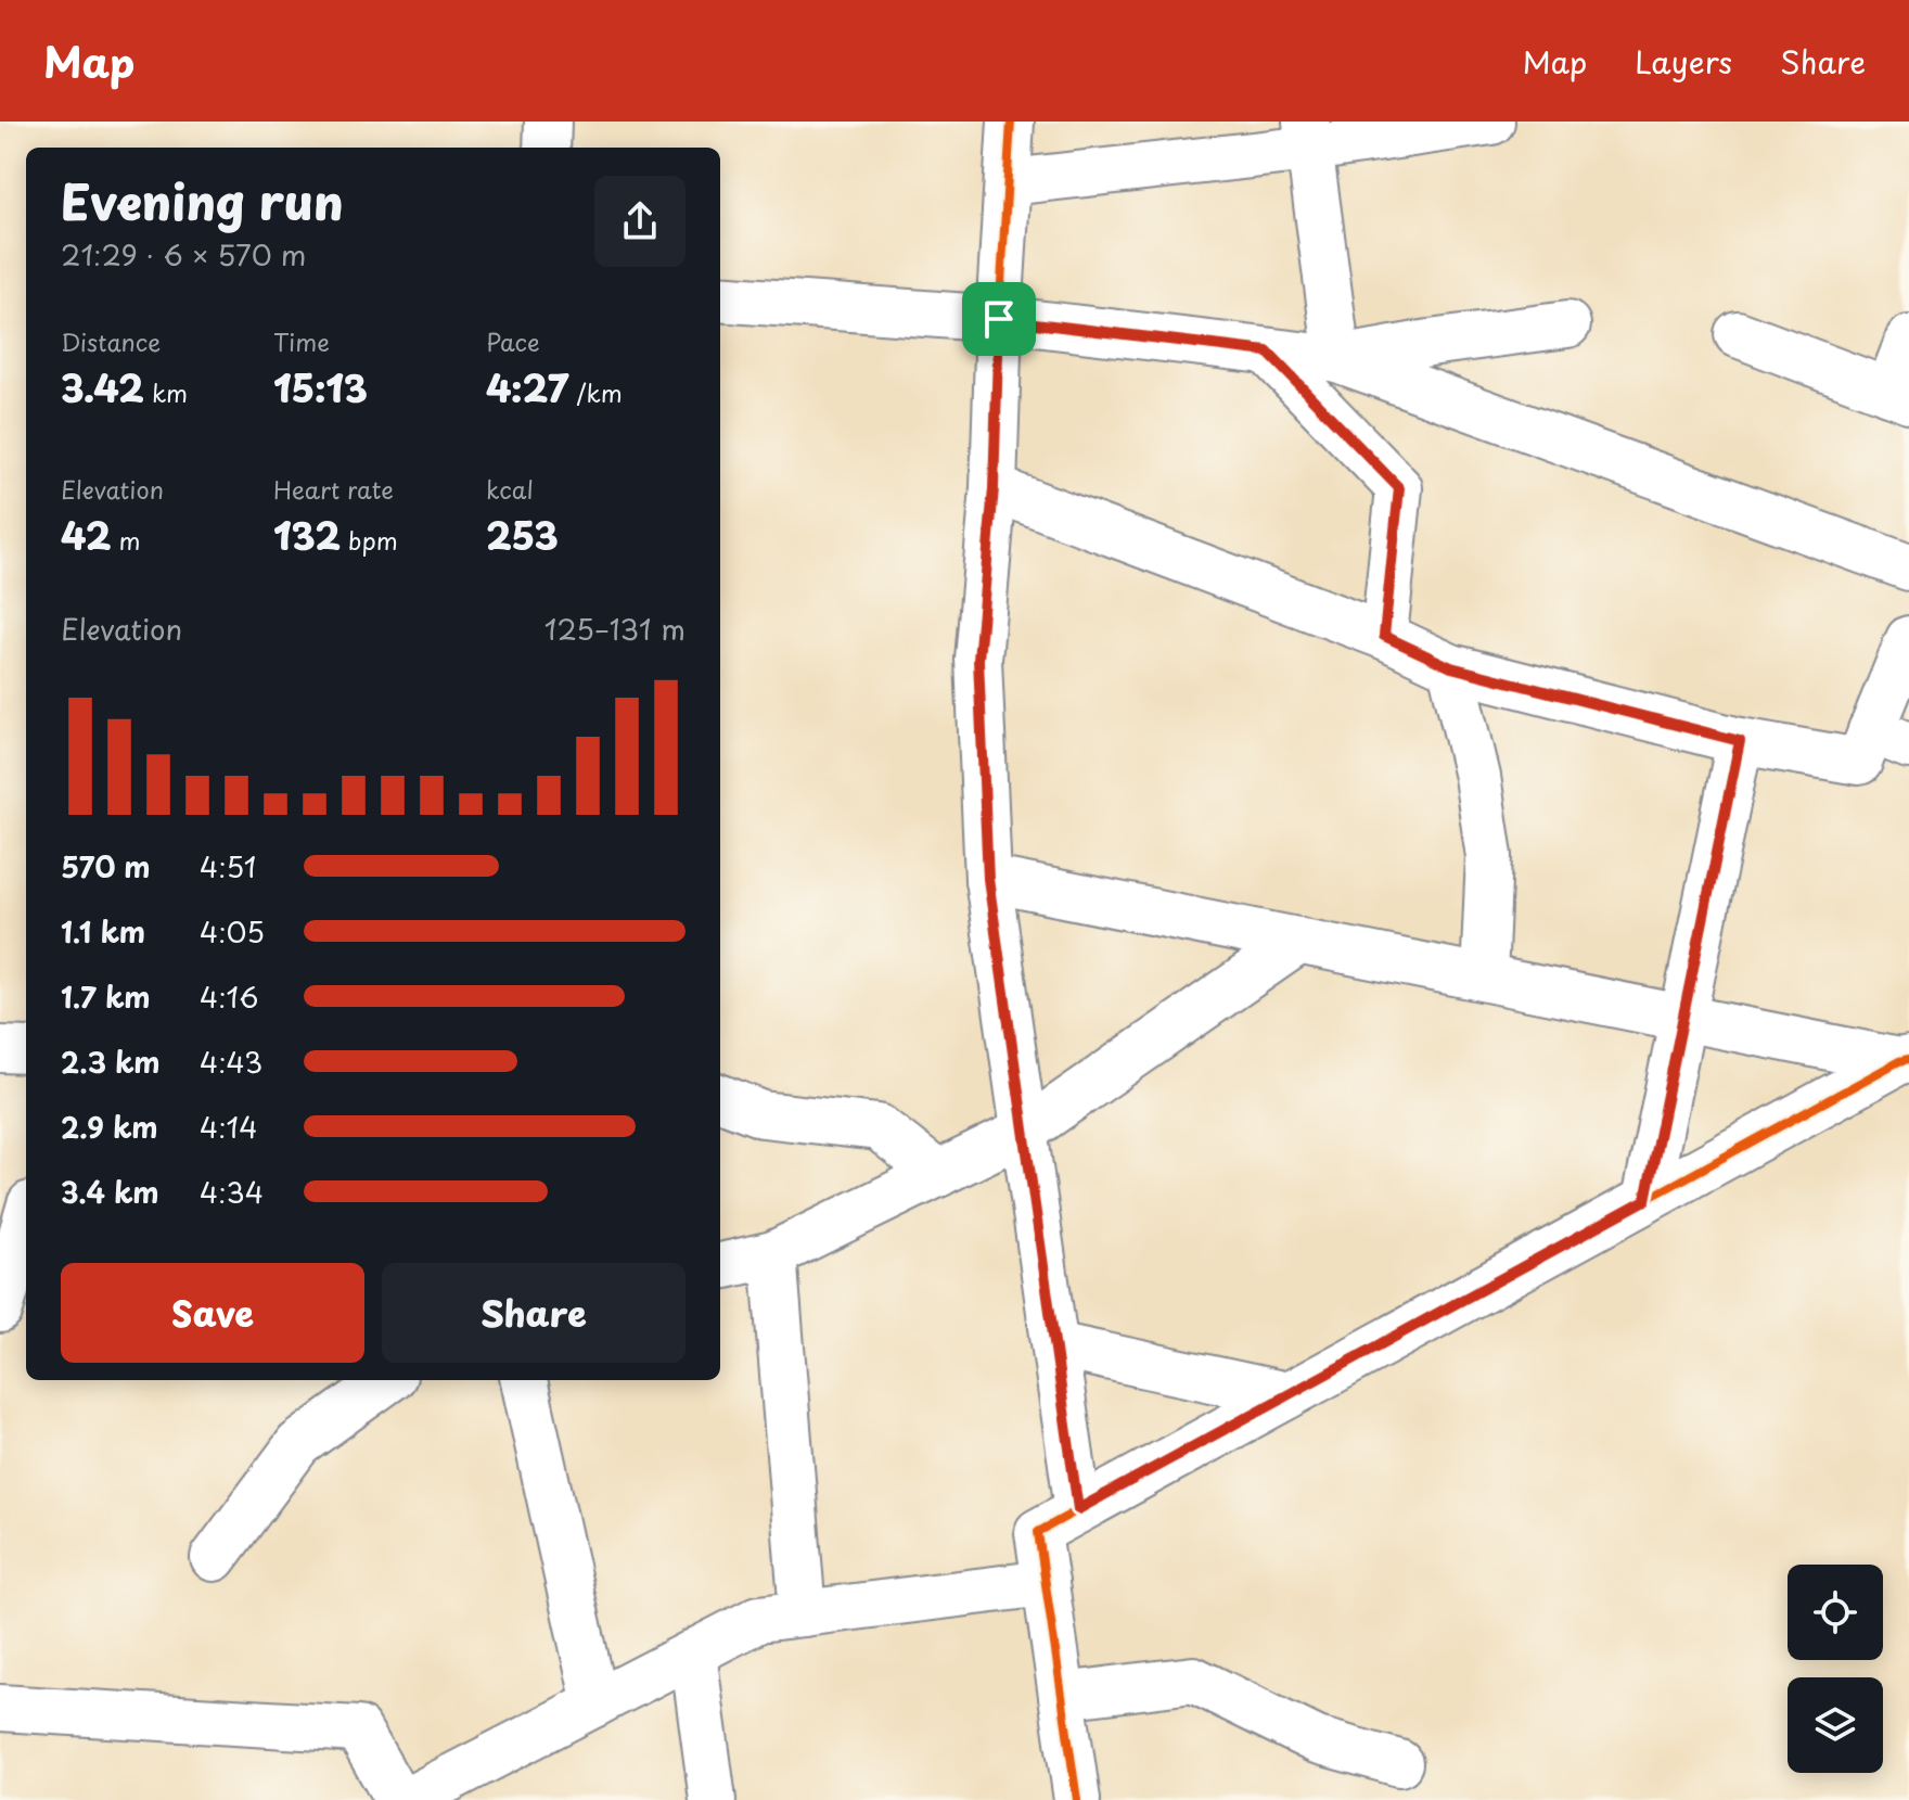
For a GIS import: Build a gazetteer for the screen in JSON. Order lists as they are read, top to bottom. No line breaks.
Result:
{"page":{"header":"Map","nav":["Map","Layers","Share"],"heading":["Evening run","21:29 · 6 × 570 m"],"stats":[["Distance","3.42 km"],["Time","15:13"],["Pace","4:27 /km"],["Elevation","42 m"],["Heart rate","132 bpm"],["kcal","253"]],"chart":["Elevation","125–131 m"],"list":[{"name":"570 m","note":"4:51"},{"name":"1.1 km","note":"4:05"},{"name":"1.7 km","note":"4:16"},{"name":"2.3 km","note":"4:43"},{"name":"2.9 km","note":"4:14"},{"name":"3.4 km","note":"4:34"}],"buttons":["Save","Share"]}}
